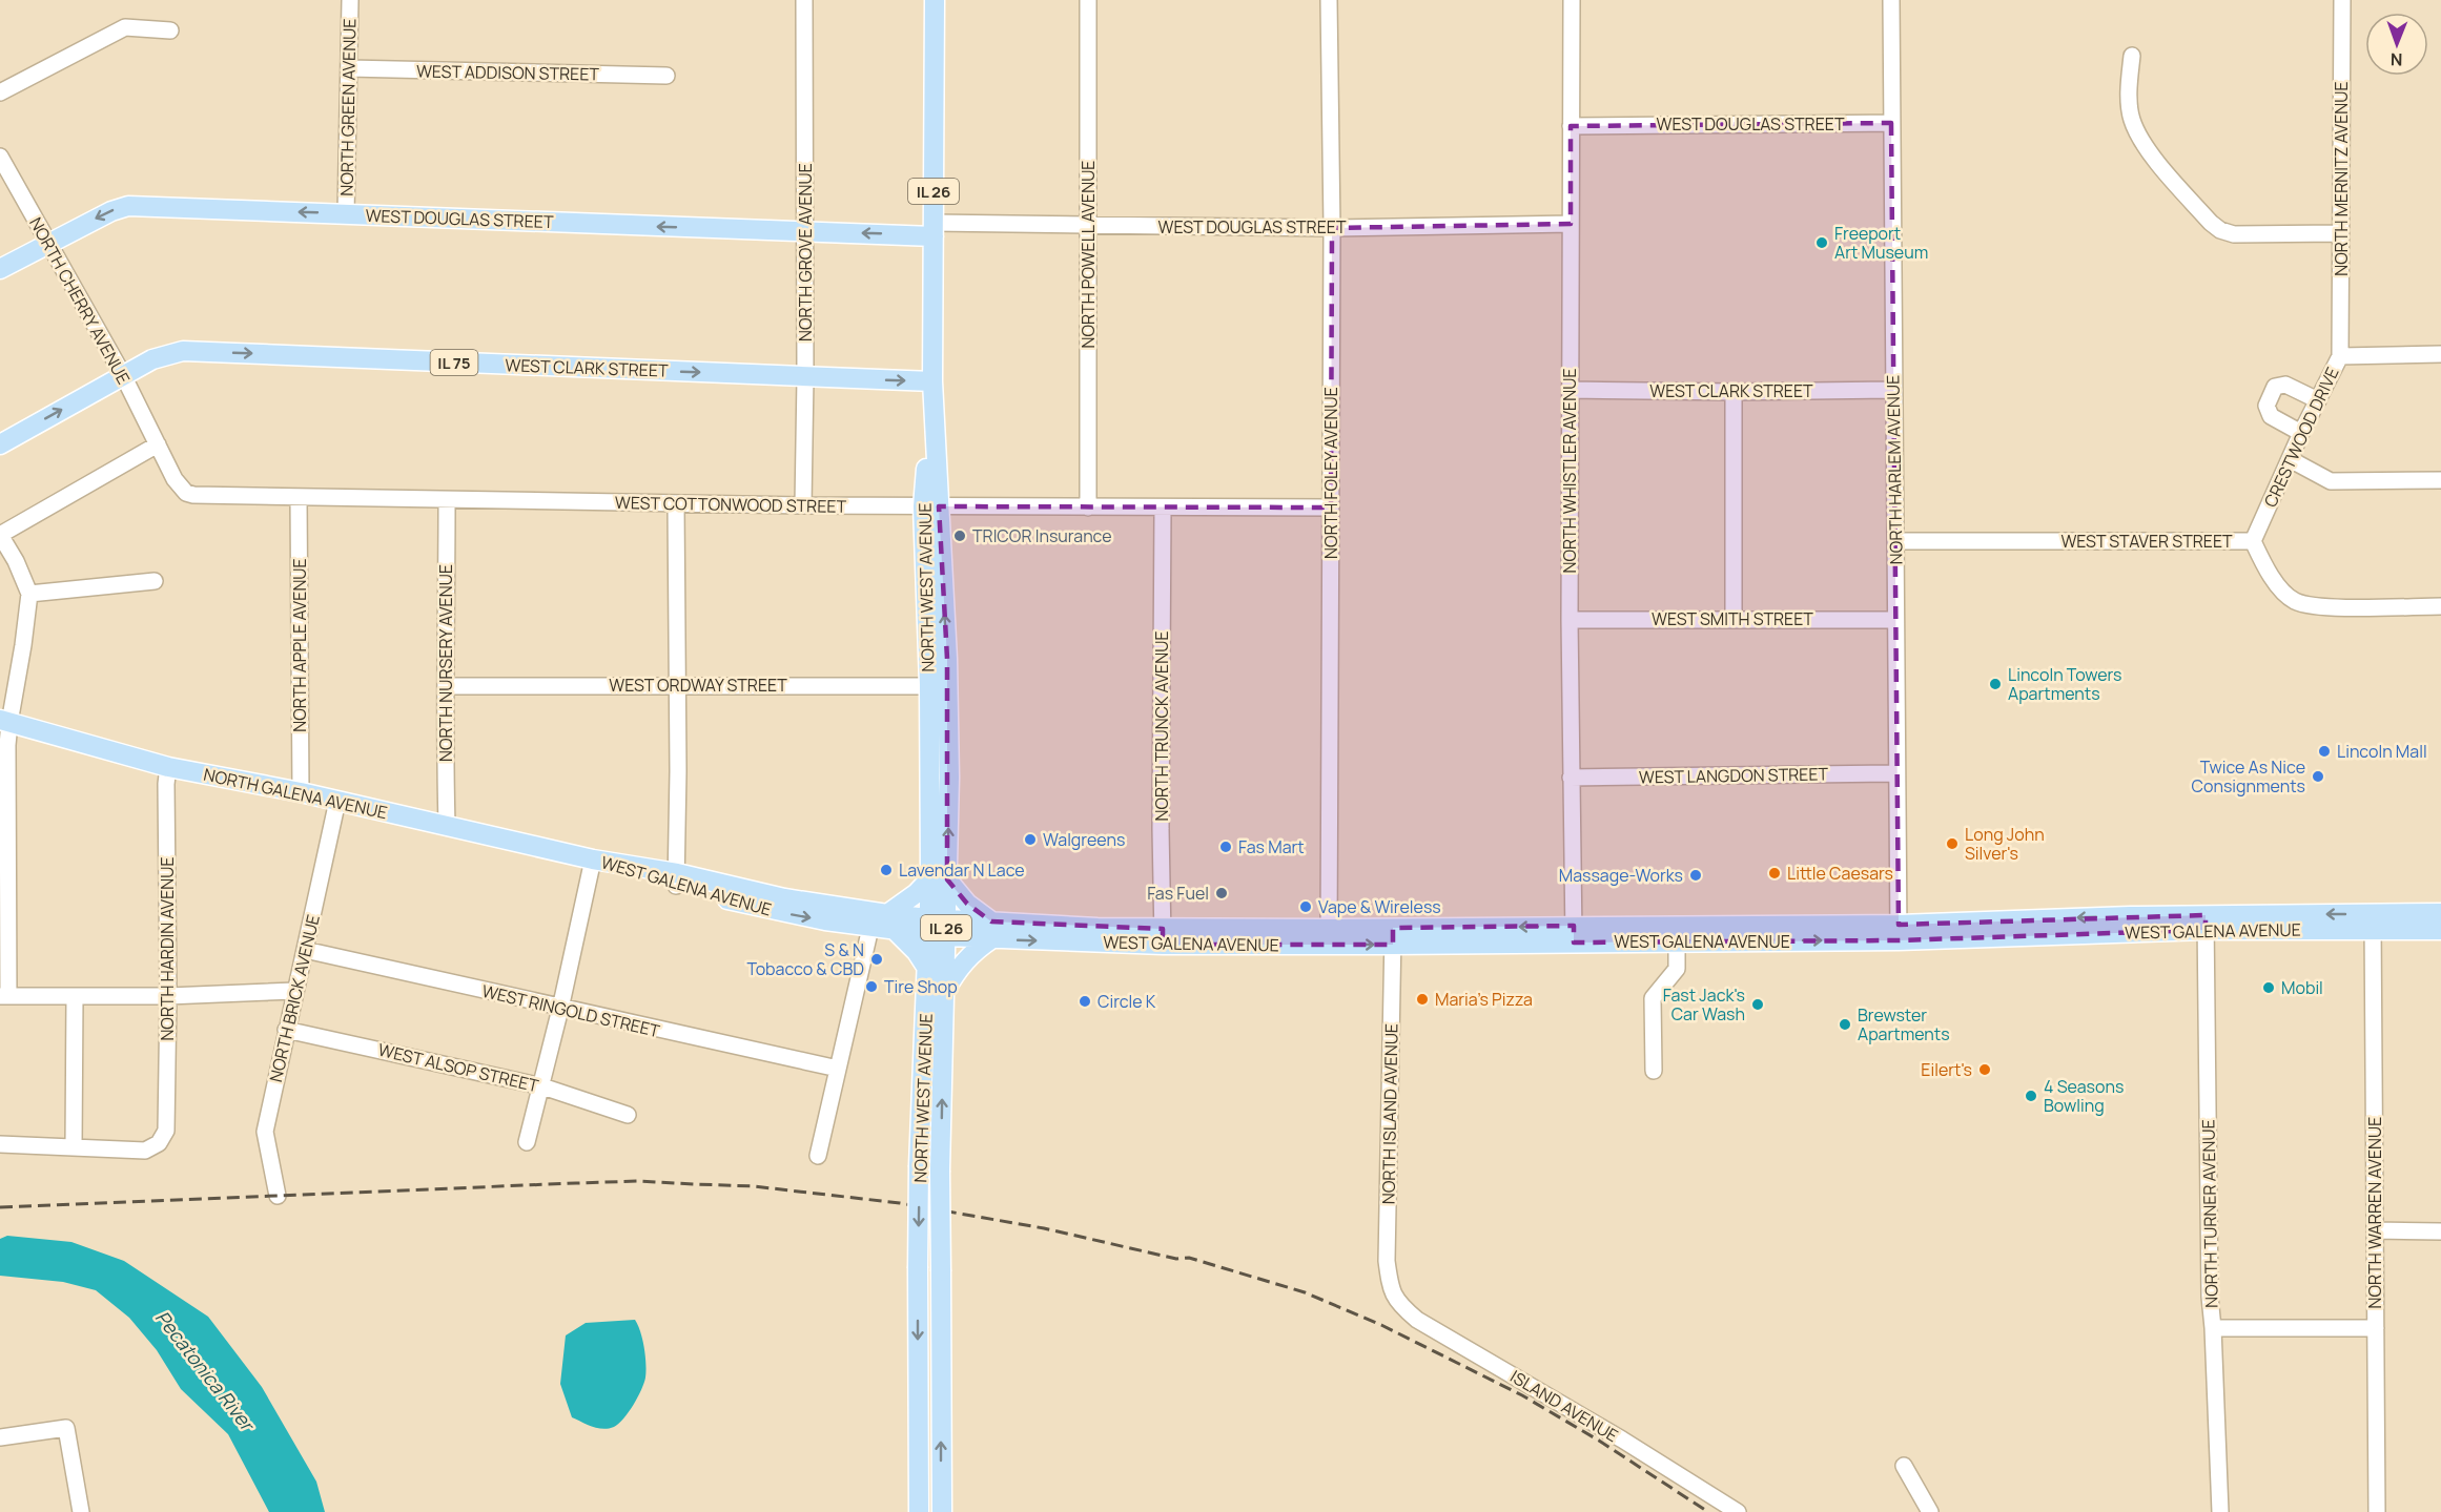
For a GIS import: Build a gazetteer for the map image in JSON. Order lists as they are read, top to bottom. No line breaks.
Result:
{"streets":{"main road":["WEST DOUGLAS STREET","IL 26","IL 75","WEST CLARK STREET","NORTH WEST AVENUE","NORTH GALENA AVENUE","WEST GALENA AVENUE"],"street":["WEST ADDISON STREET","NORTH GREEN AVENUE","NORTH MERNITZ AVENUE","NORTH GROVE AVENUE","NORTH POWELL AVENUE","NORTH CHERRY AVENUE","CRESTWOOD DRIVE","NORTH HARLEM AVENUE","NORTH WHISTLER AVENUE","NORTH FOLEY AVENUE","WEST COTTONWOOD STREET","WEST STAVER STREET","WEST SMITH STREET","NORTH APPLE AVENUE","NORTH NURSERY AVENUE","WEST ORDWAY STREET","NORTH TRUNCK AVENUE","WEST LANGDON STREET","NORTH HARDIN AVENUE","NORTH BRICK AVENUE","WEST RINGOLD STREET","WEST ALSOP STREET","NORTH ISLAND AVENUE","NORTH WARREN AVENUE","NORTH TURNER AVENUE","ISLAND AVENUE"]},"crossings":[["WEST ADDISON STREET","NORTH GREEN AVENUE"],["NORTH GREEN AVENUE","WEST DOUGLAS STREET"],["WEST DOUGLAS STREET","NORTH GROVE AVENUE"],["WEST DOUGLAS STREET","NORTH POWELL AVENUE"],["WEST DOUGLAS STREET","NORTH CHERRY AVENUE"],["WEST DOUGLAS STREET","NORTH HARLEM AVENUE"],["WEST DOUGLAS STREET","NORTH WHISTLER AVENUE"],["WEST DOUGLAS STREET","NORTH FOLEY AVENUE"],["WEST DOUGLAS STREET","NORTH WEST AVENUE"],["NORTH MERNITZ AVENUE","CRESTWOOD DRIVE"],["NORTH GROVE AVENUE","WEST CLARK STREET"],["NORTH GROVE AVENUE","WEST COTTONWOOD STREET"],["NORTH POWELL AVENUE","WEST COTTONWOOD STREET"],["NORTH CHERRY AVENUE","WEST CLARK STREET"],["NORTH CHERRY AVENUE","WEST COTTONWOOD STREET"],["WEST CLARK STREET","NORTH HARLEM AVENUE"],["WEST CLARK STREET","NORTH WHISTLER AVENUE"],["WEST CLARK STREET","NORTH WEST AVENUE"],["CRESTWOOD DRIVE","WEST STAVER STREET"],["NORTH HARLEM AVENUE","WEST STAVER STREET"],["NORTH HARLEM AVENUE","WEST SMITH STREET"],["NORTH HARLEM AVENUE","WEST LANGDON STREET"],["NORTH HARLEM AVENUE","WEST GALENA AVENUE"],["NORTH WHISTLER AVENUE","WEST SMITH STREET"],["NORTH WHISTLER AVENUE","WEST LANGDON STREET"],["NORTH WHISTLER AVENUE","WEST GALENA AVENUE"],["NORTH FOLEY AVENUE","WEST COTTONWOOD STREET"],["NORTH FOLEY AVENUE","WEST GALENA AVENUE"],["WEST COTTONWOOD STREET","NORTH WEST AVENUE"],["WEST COTTONWOOD STREET","NORTH APPLE AVENUE"],["WEST COTTONWOOD STREET","NORTH NURSERY AVENUE"],["WEST COTTONWOOD STREET","NORTH TRUNCK AVENUE"],["NORTH WEST AVENUE","WEST ORDWAY STREET"],["NORTH WEST AVENUE","WEST GALENA AVENUE"],["NORTH APPLE AVENUE","NORTH GALENA AVENUE"],["NORTH NURSERY AVENUE","WEST ORDWAY STREET"],["NORTH NURSERY AVENUE","NORTH GALENA AVENUE"],["NORTH TRUNCK AVENUE","WEST GALENA AVENUE"],["NORTH GALENA AVENUE","WEST GALENA AVENUE"],["NORTH GALENA AVENUE","NORTH HARDIN AVENUE"],["NORTH GALENA AVENUE","NORTH BRICK AVENUE"],["WEST GALENA AVENUE","NORTH ISLAND AVENUE"],["WEST GALENA AVENUE","NORTH WARREN AVENUE"],["WEST GALENA AVENUE","NORTH TURNER AVENUE"],["NORTH BRICK AVENUE","WEST RINGOLD STREET"],["NORTH BRICK AVENUE","WEST ALSOP STREET"],["NORTH ISLAND AVENUE","ISLAND AVENUE"]],"one_way":["WEST DOUGLAS STREET","WEST CLARK STREET"],"water":["Pecatonica River"],"places":["Freeport Art Museum","TRICOR Insurance","Lincoln Towers Apartments","Lincoln Mall","Twice As Nice Consignments","Walgreens","Long John Silver's","Fas Mart","Lavendar N Lace","Little Caesars","Massage-Works","Fas Fuel","Vape & Wireless","S & N Tobacco & CBD","Tire Shop","Mobil","Maria's Pizza","Circle K","Fast Jack's Car Wash","Brewster Apartments","Eilert's","4 Seasons Bowling"],"north":"bottom"}
